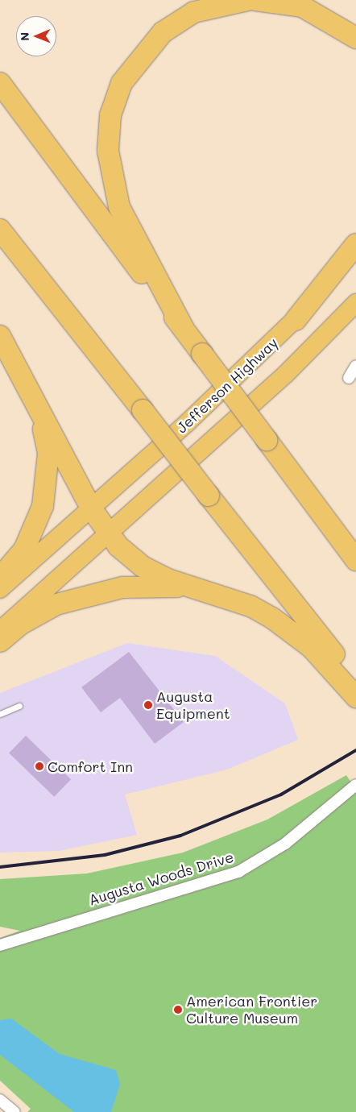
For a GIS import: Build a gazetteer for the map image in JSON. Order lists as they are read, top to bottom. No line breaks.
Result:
{"streets":{"main road":["Jefferson Highway"],"street":["Augusta Woods Drive"]},"places":["Augusta Equipment","Comfort Inn","American Frontier Culture Museum"],"north":"left"}
